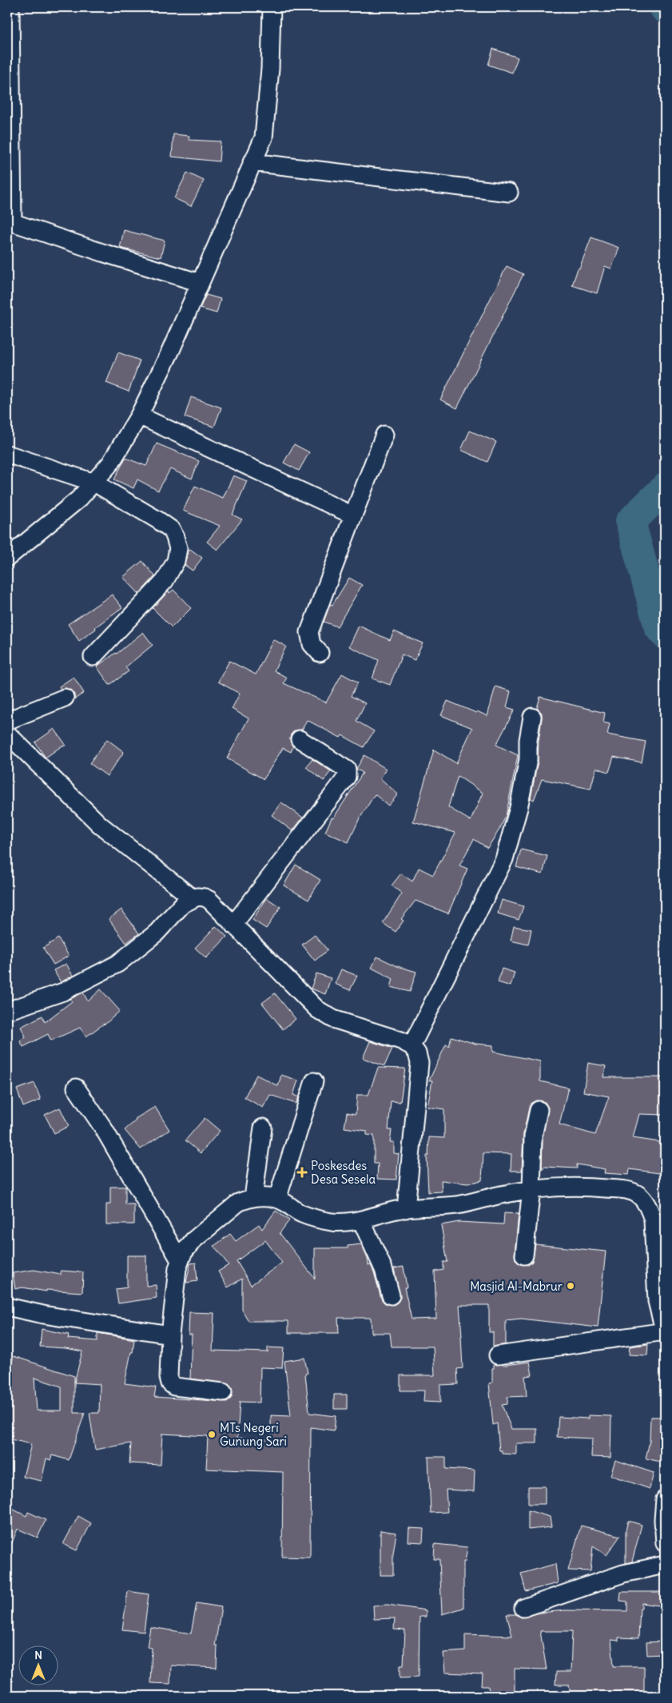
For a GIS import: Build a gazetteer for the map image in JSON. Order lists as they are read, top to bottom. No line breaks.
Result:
{"places":{"health":["Poskesdes Desa Sesela"],"other":["Masjid Al-Mabrur","MTs Negeri Gunung Sari"]},"north":"top"}
